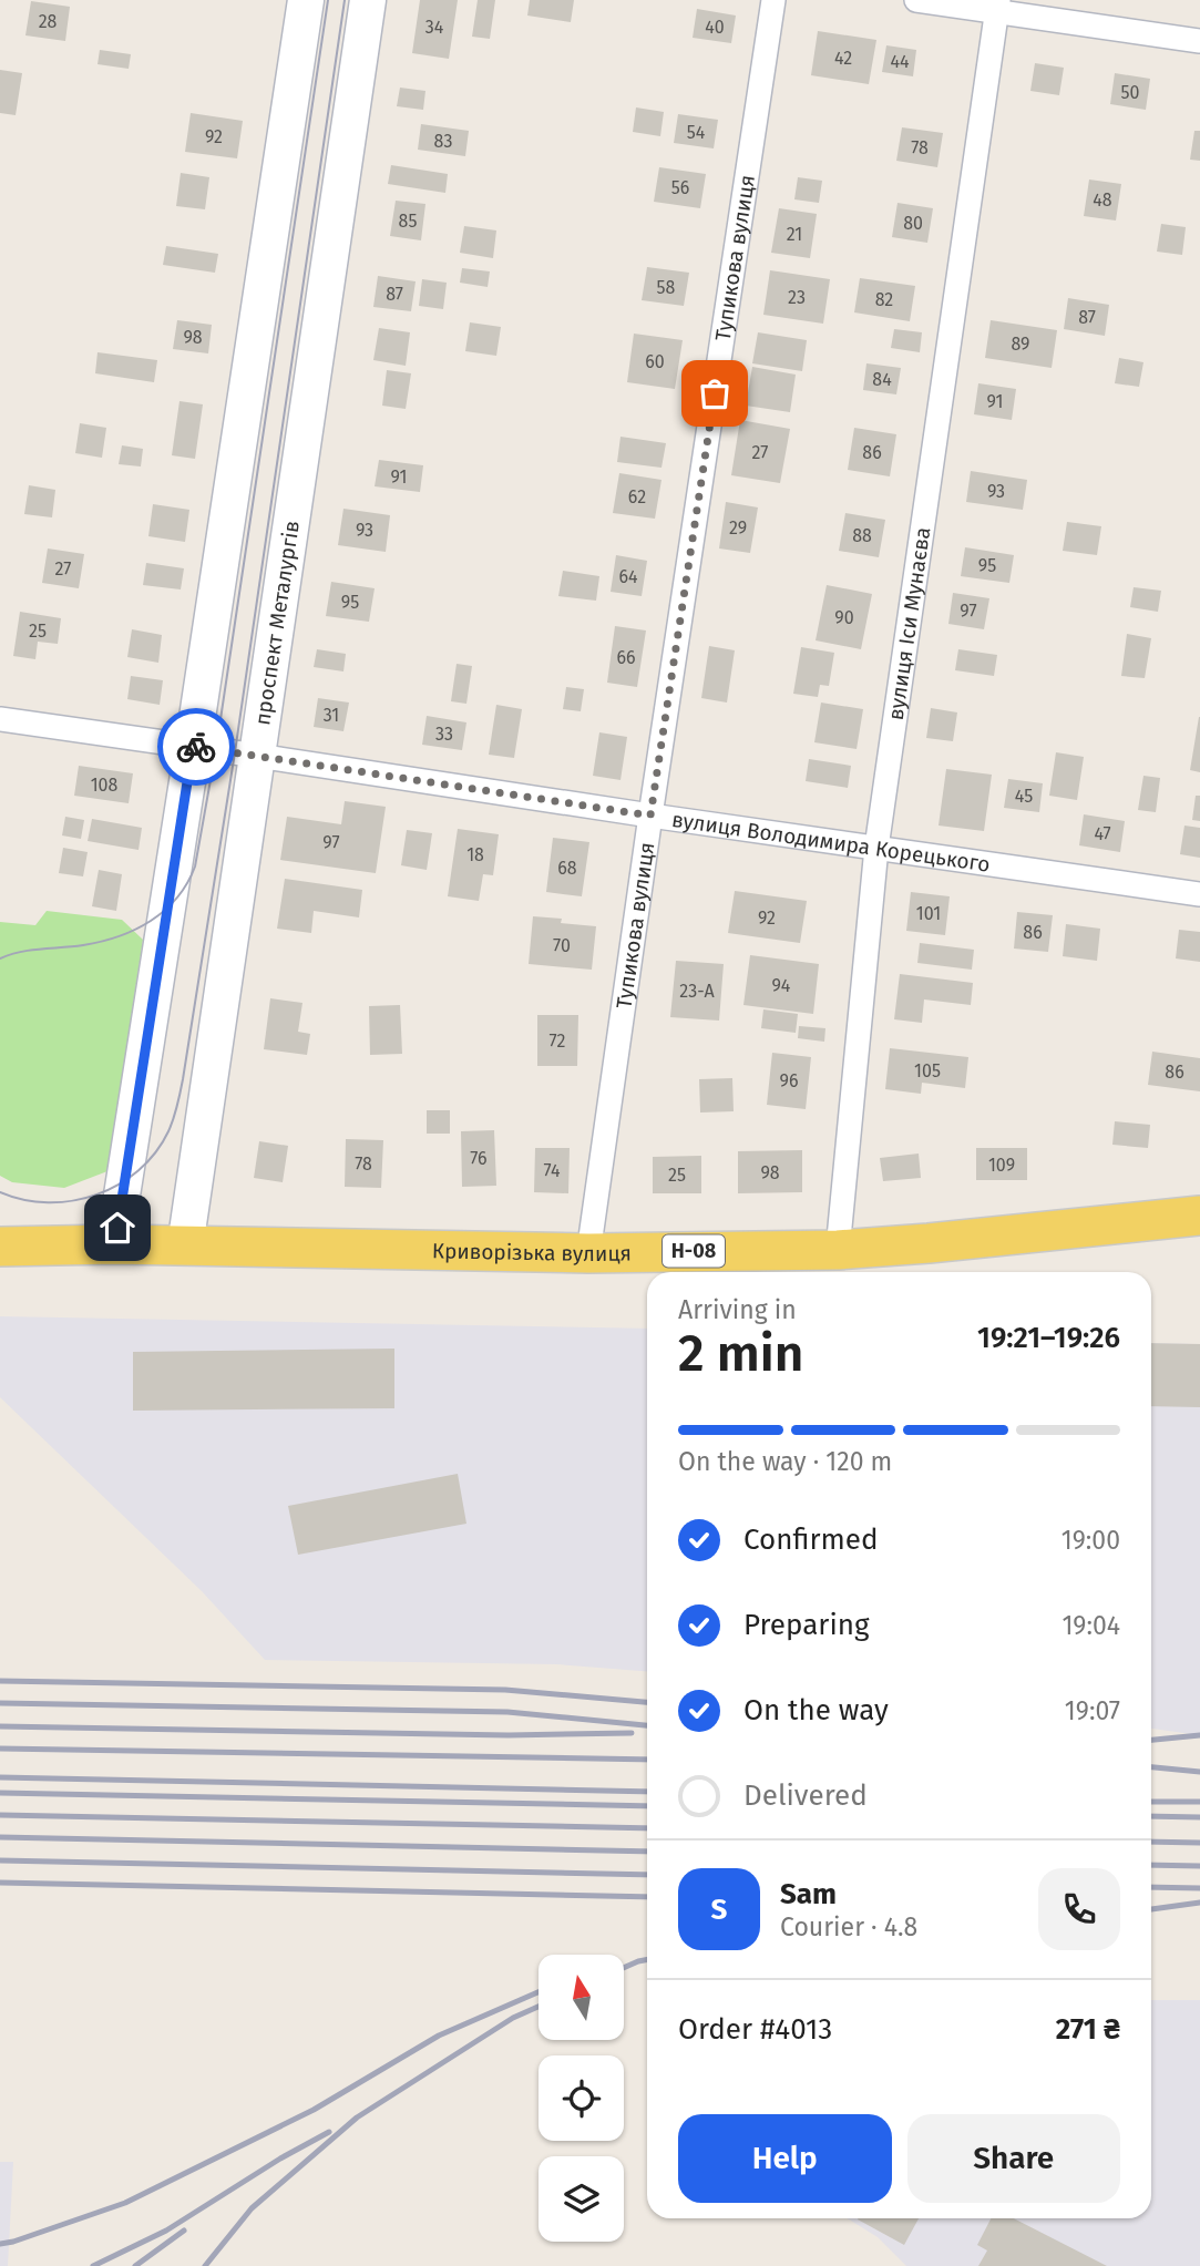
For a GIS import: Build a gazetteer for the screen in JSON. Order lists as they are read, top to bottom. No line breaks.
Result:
{"streets":{"main road":["проспект Металургів","Криворізька вулиця","Н-08"],"street":["Тупикова вулиця","вулиця Іси Мунаєва","вулиця Володимира Корецького"]},"crossings":[["Тупикова вулиця","вулиця Володимира Корецького"],["Тупикова вулиця","Криворізька вулиця"],["проспект Металургів","вулиця Володимира Корецького"],["проспект Металургів","Криворізька вулиця"],["вулиця Іси Мунаєва","вулиця Володимира Корецького"],["вулиця Іси Мунаєва","Криворізька вулиця"]],"house_numbers":["28","34","40","42","44","50","54","92","83","78","56","48","85","80","21","58","87","23","82","87","98","89","60","84","91","27","86","91","93","62","29","93","88","95","27","64","95","97","90","25","66","31","33","108","45","47","97","18","68","101","92","86","70","94","23-А","72","105","86","96","76","78","109","74","98","25"],"north":"top","page":{"heading":["2 min","Arriving in","19:21–19:26"],"panel":["Sam","Courier · 4.8","Order #4013","271 ₴"],"bar":"On the way · 120 m","list":[["Confirmed","19:00"],["Preparing","19:04"],["On the way","19:07"],"Delivered"],"round":"S","buttons":["Help","Share"]}}
